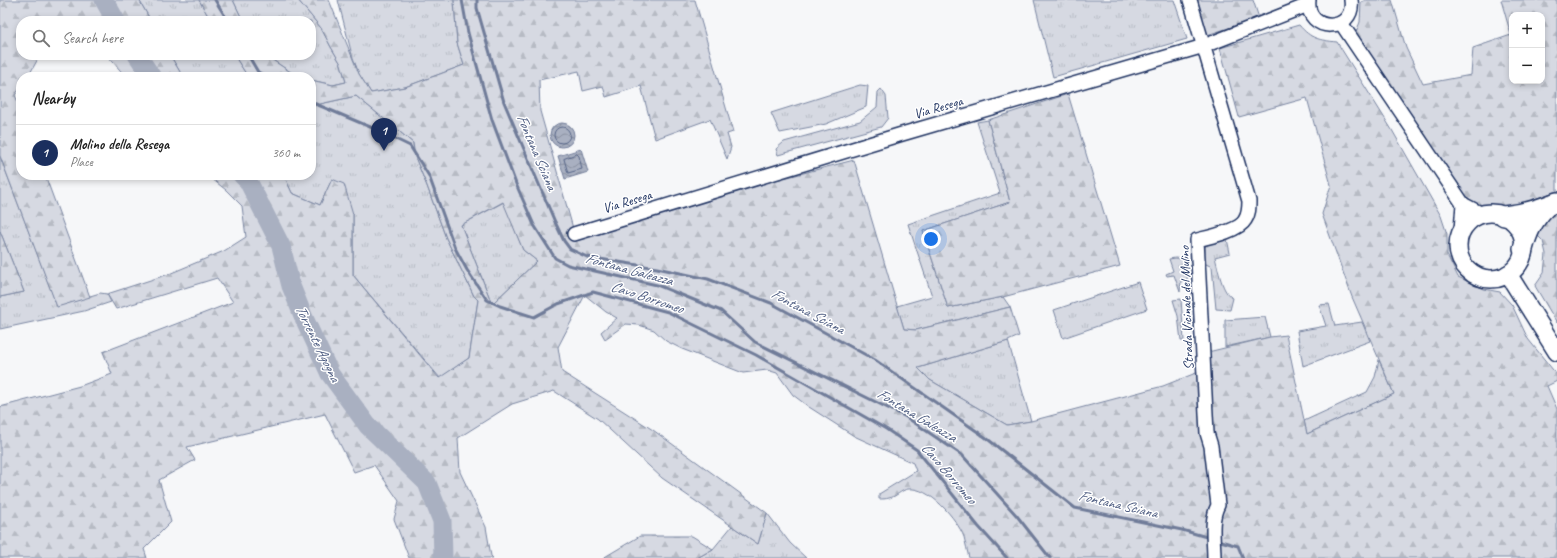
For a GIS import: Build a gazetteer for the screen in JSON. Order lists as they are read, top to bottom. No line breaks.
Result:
{"streets":{"street":["Via Resega","Strada Vicinale del Mulino"]},"crossings":[["Via Resega","Strada Vicinale del Mulino"]],"water":["Fontana Sciana","Fontana Galeazza","Cavo Borromeo","Torrente Agogna"],"page":{"map_buttons":["+","−"],"search":"Search here","heading":"Nearby","pins":"1","list":[{"mark":"1","name":"Molino della Resega","note":"Place","value":"360 m"}]}}
